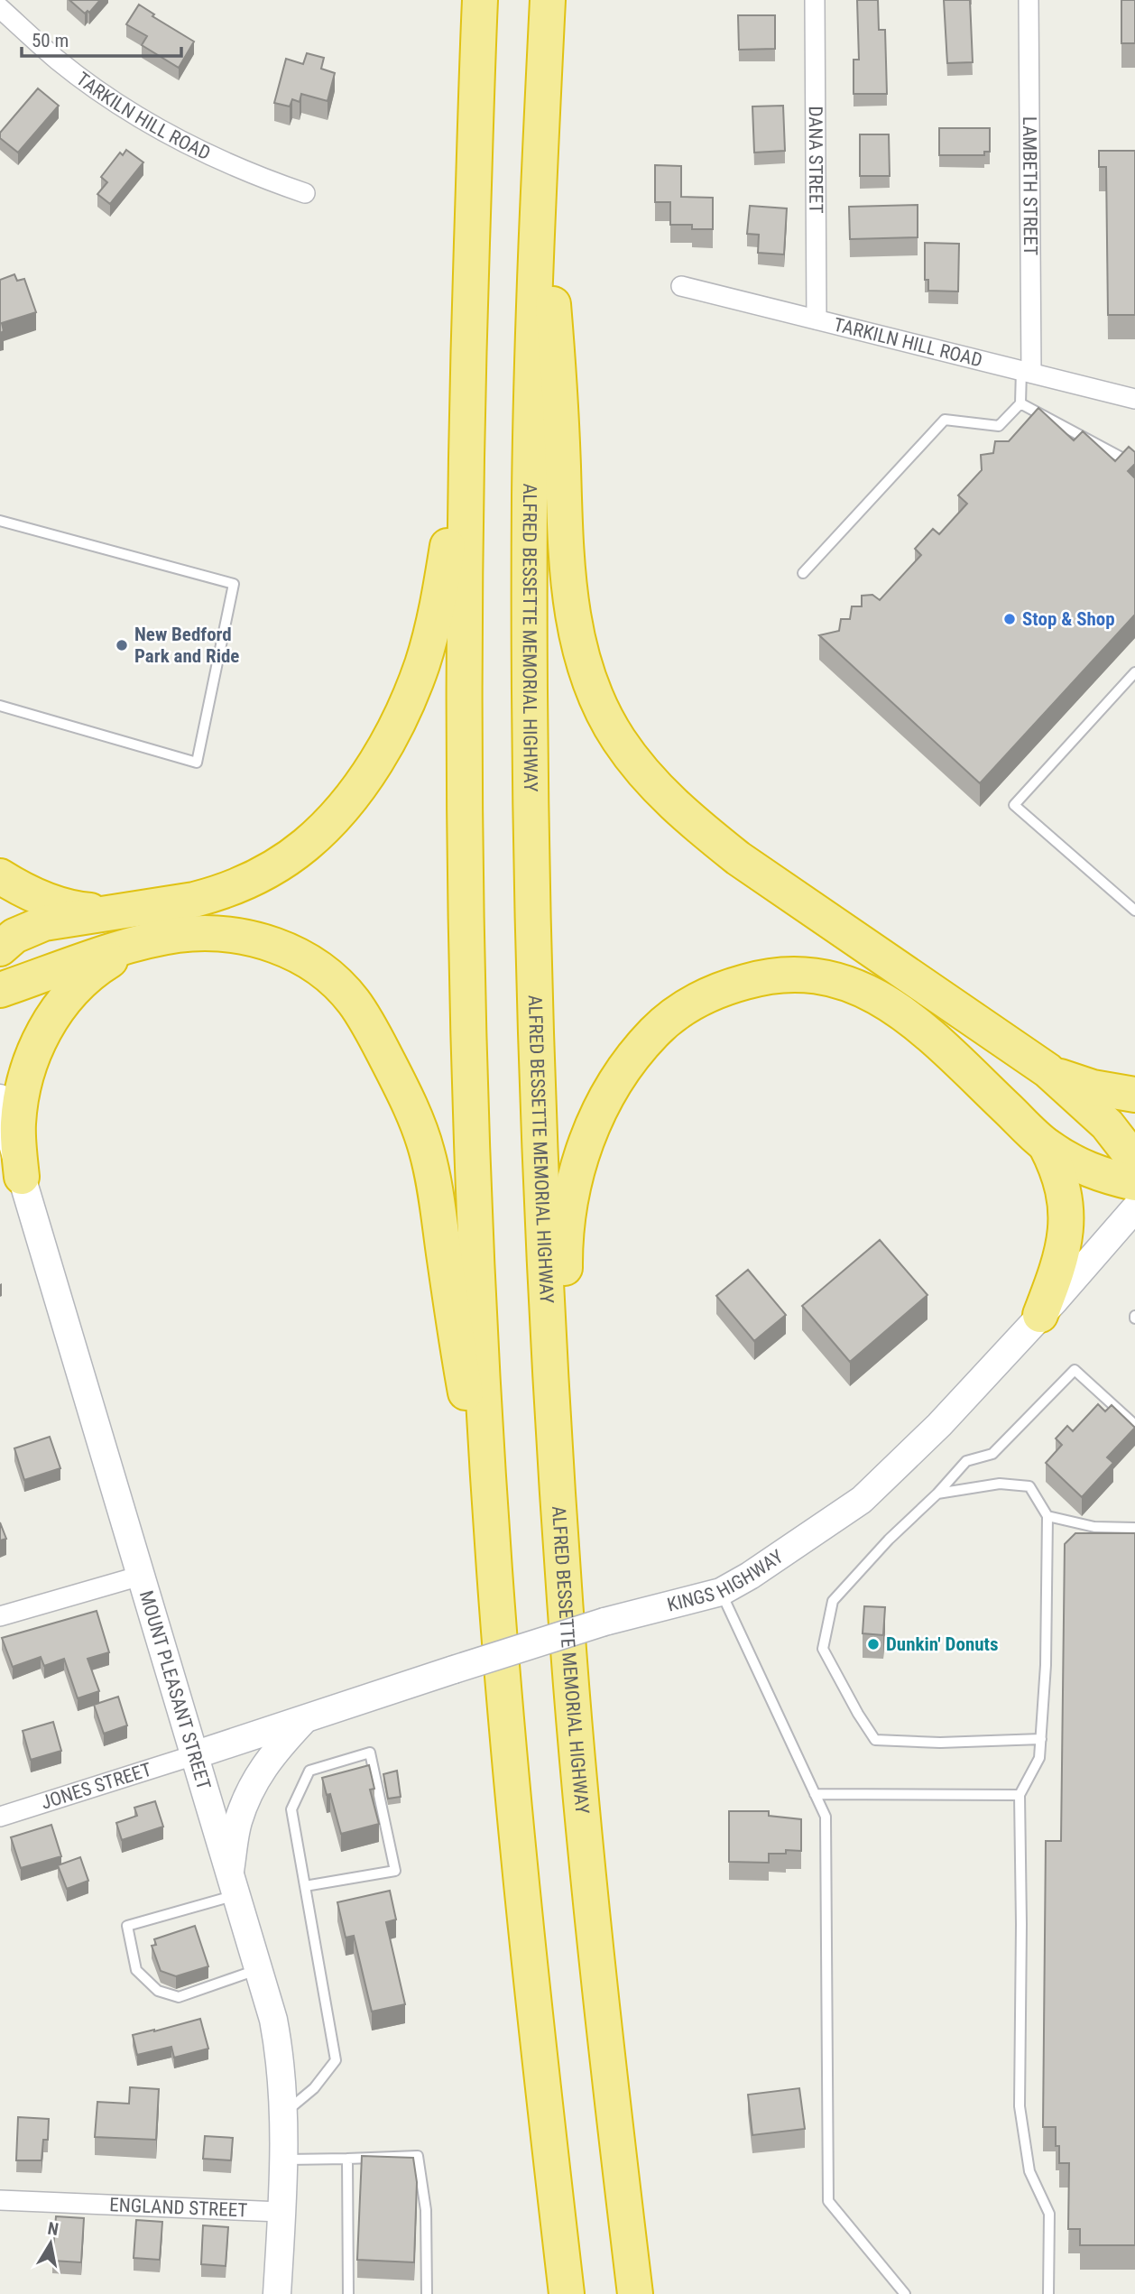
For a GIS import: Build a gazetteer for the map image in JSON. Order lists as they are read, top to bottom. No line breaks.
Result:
{"streets":{"highway":["ALFRED BESSETTE MEMORIAL HIGHWAY"],"main road":["KINGS HIGHWAY","MOUNT PLEASANT STREET"],"street":["TARKILN HILL ROAD","DANA STREET","LAMBETH STREET","JONES STREET","ENGLAND STREET"]},"crossings":[["TARKILN HILL ROAD","DANA STREET"],["TARKILN HILL ROAD","LAMBETH STREET"],["KINGS HIGHWAY","MOUNT PLEASANT STREET"],["KINGS HIGHWAY","JONES STREET"],["MOUNT PLEASANT STREET","JONES STREET"],["MOUNT PLEASANT STREET","ENGLAND STREET"]],"places":["Stop & Shop","New Bedford Park and Ride","Dunkin' Donuts"],"scale_bar":"50 m","north":"top"}
